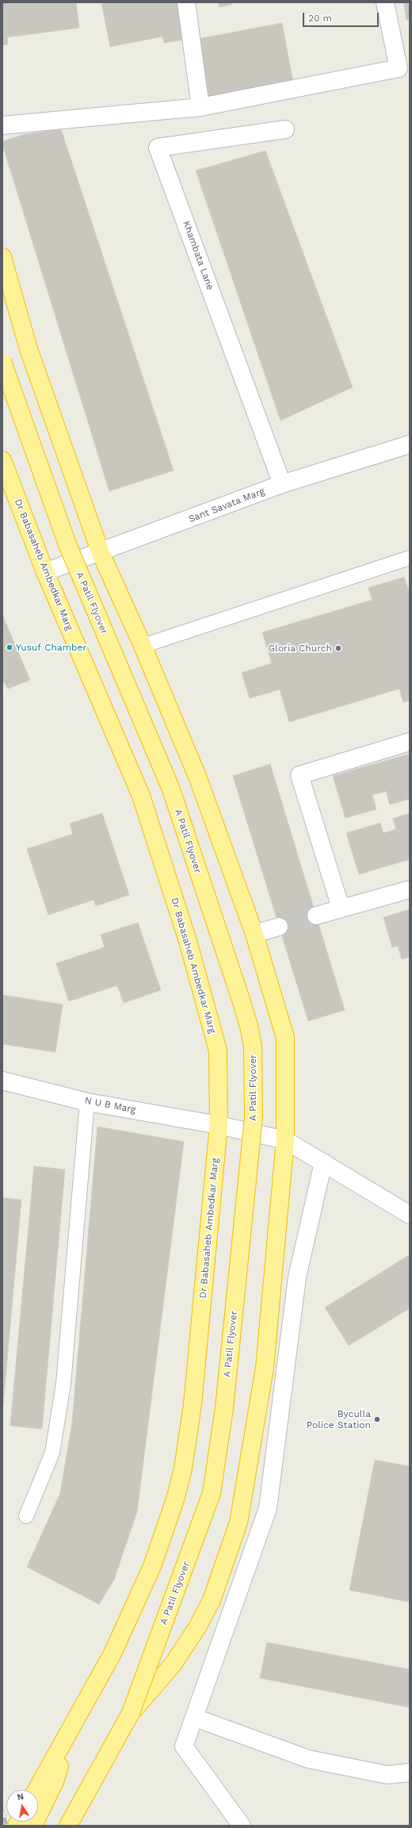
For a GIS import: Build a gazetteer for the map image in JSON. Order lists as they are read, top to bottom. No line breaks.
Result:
{"streets":{"highway":["Dr Babasaheb Ambedkar Marg","A Patil Flyover"],"street":["Khambata Lane","Sant Savata Marg","N U B Marg"]},"crossings":[["Khambata Lane","Sant Savata Marg"],["Sant Savata Marg","Dr Babasaheb Ambedkar Marg"],["Dr Babasaheb Ambedkar Marg","N U B Marg"]],"places":["Yusuf Chamber","Gloria Church","Byculla Police Station"],"scale_bar":"20 m","north":"top"}
